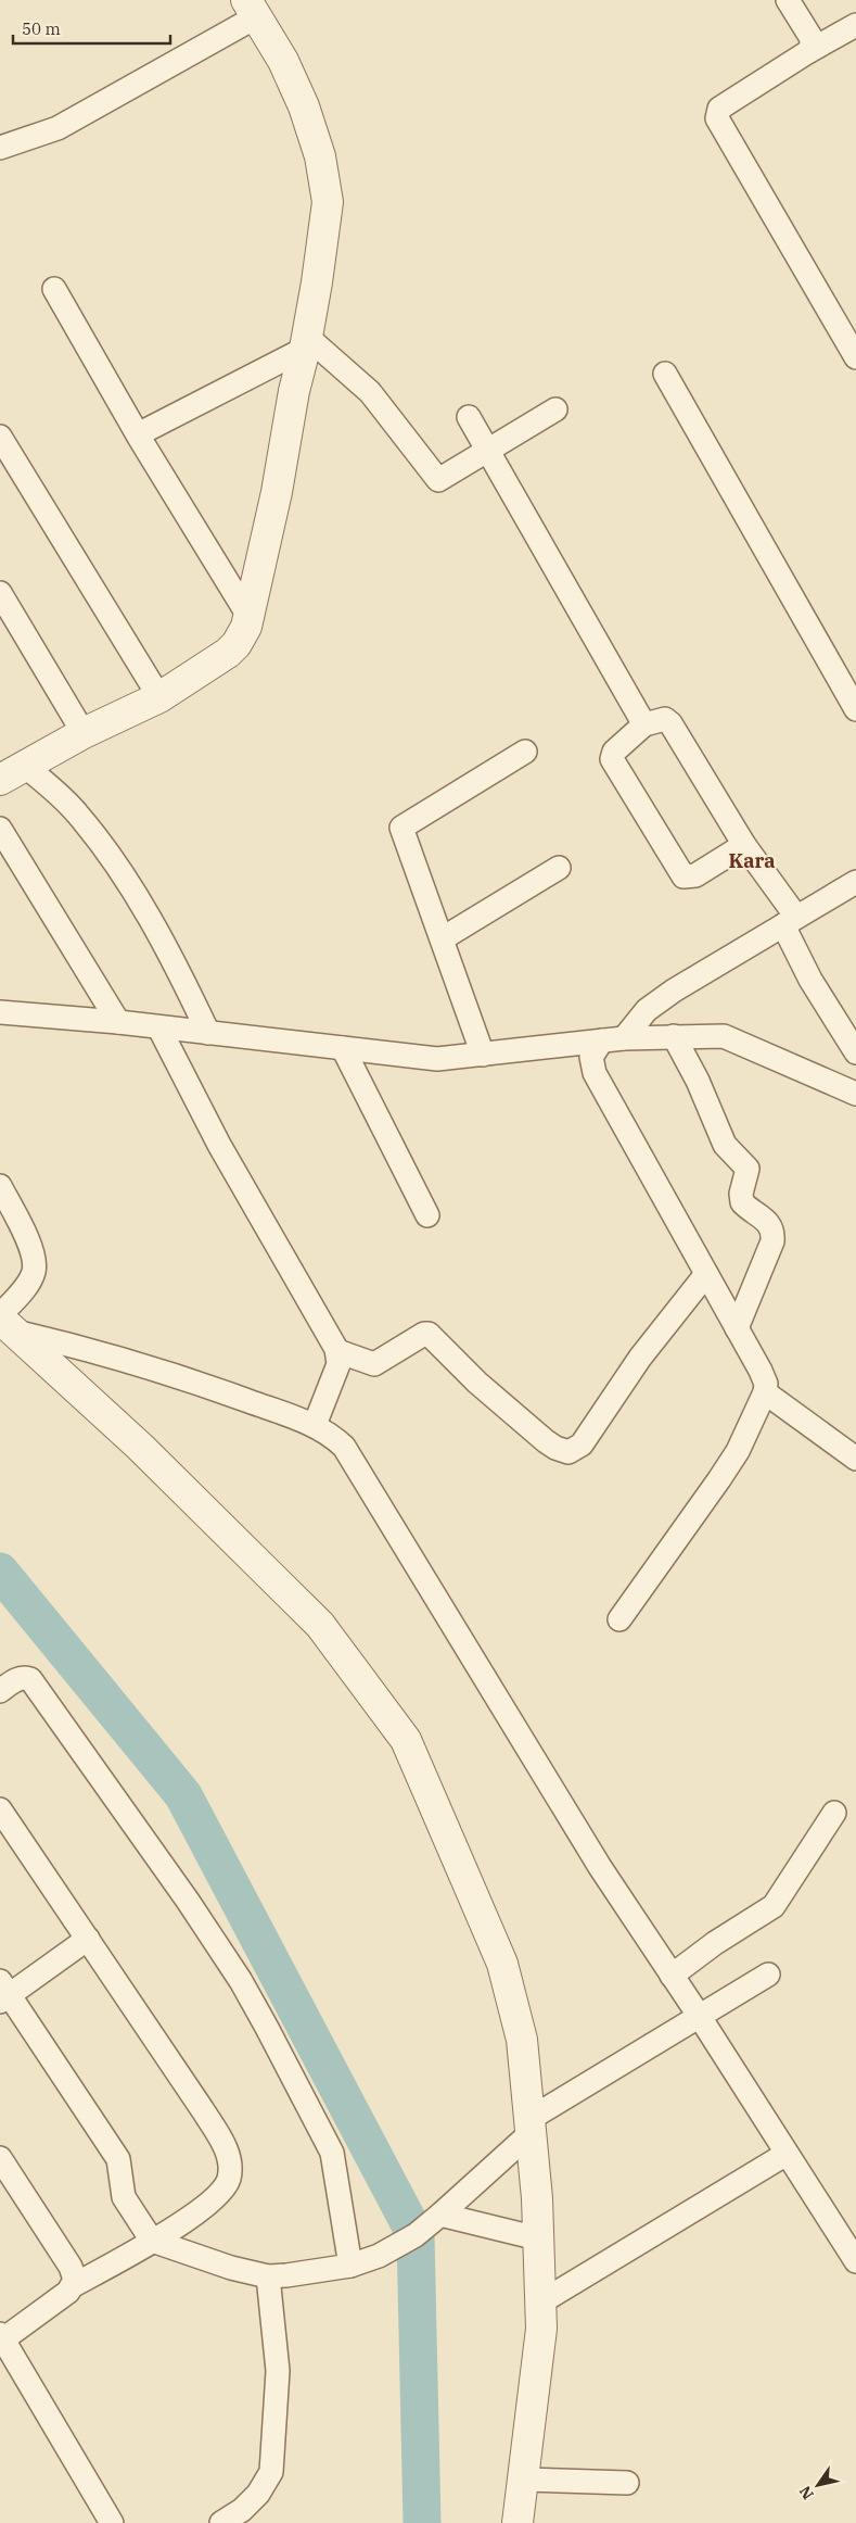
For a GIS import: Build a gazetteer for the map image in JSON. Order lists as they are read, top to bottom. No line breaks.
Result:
{"districts":["Kara"],"scale_bar":"50 m","north":"bottom left"}
